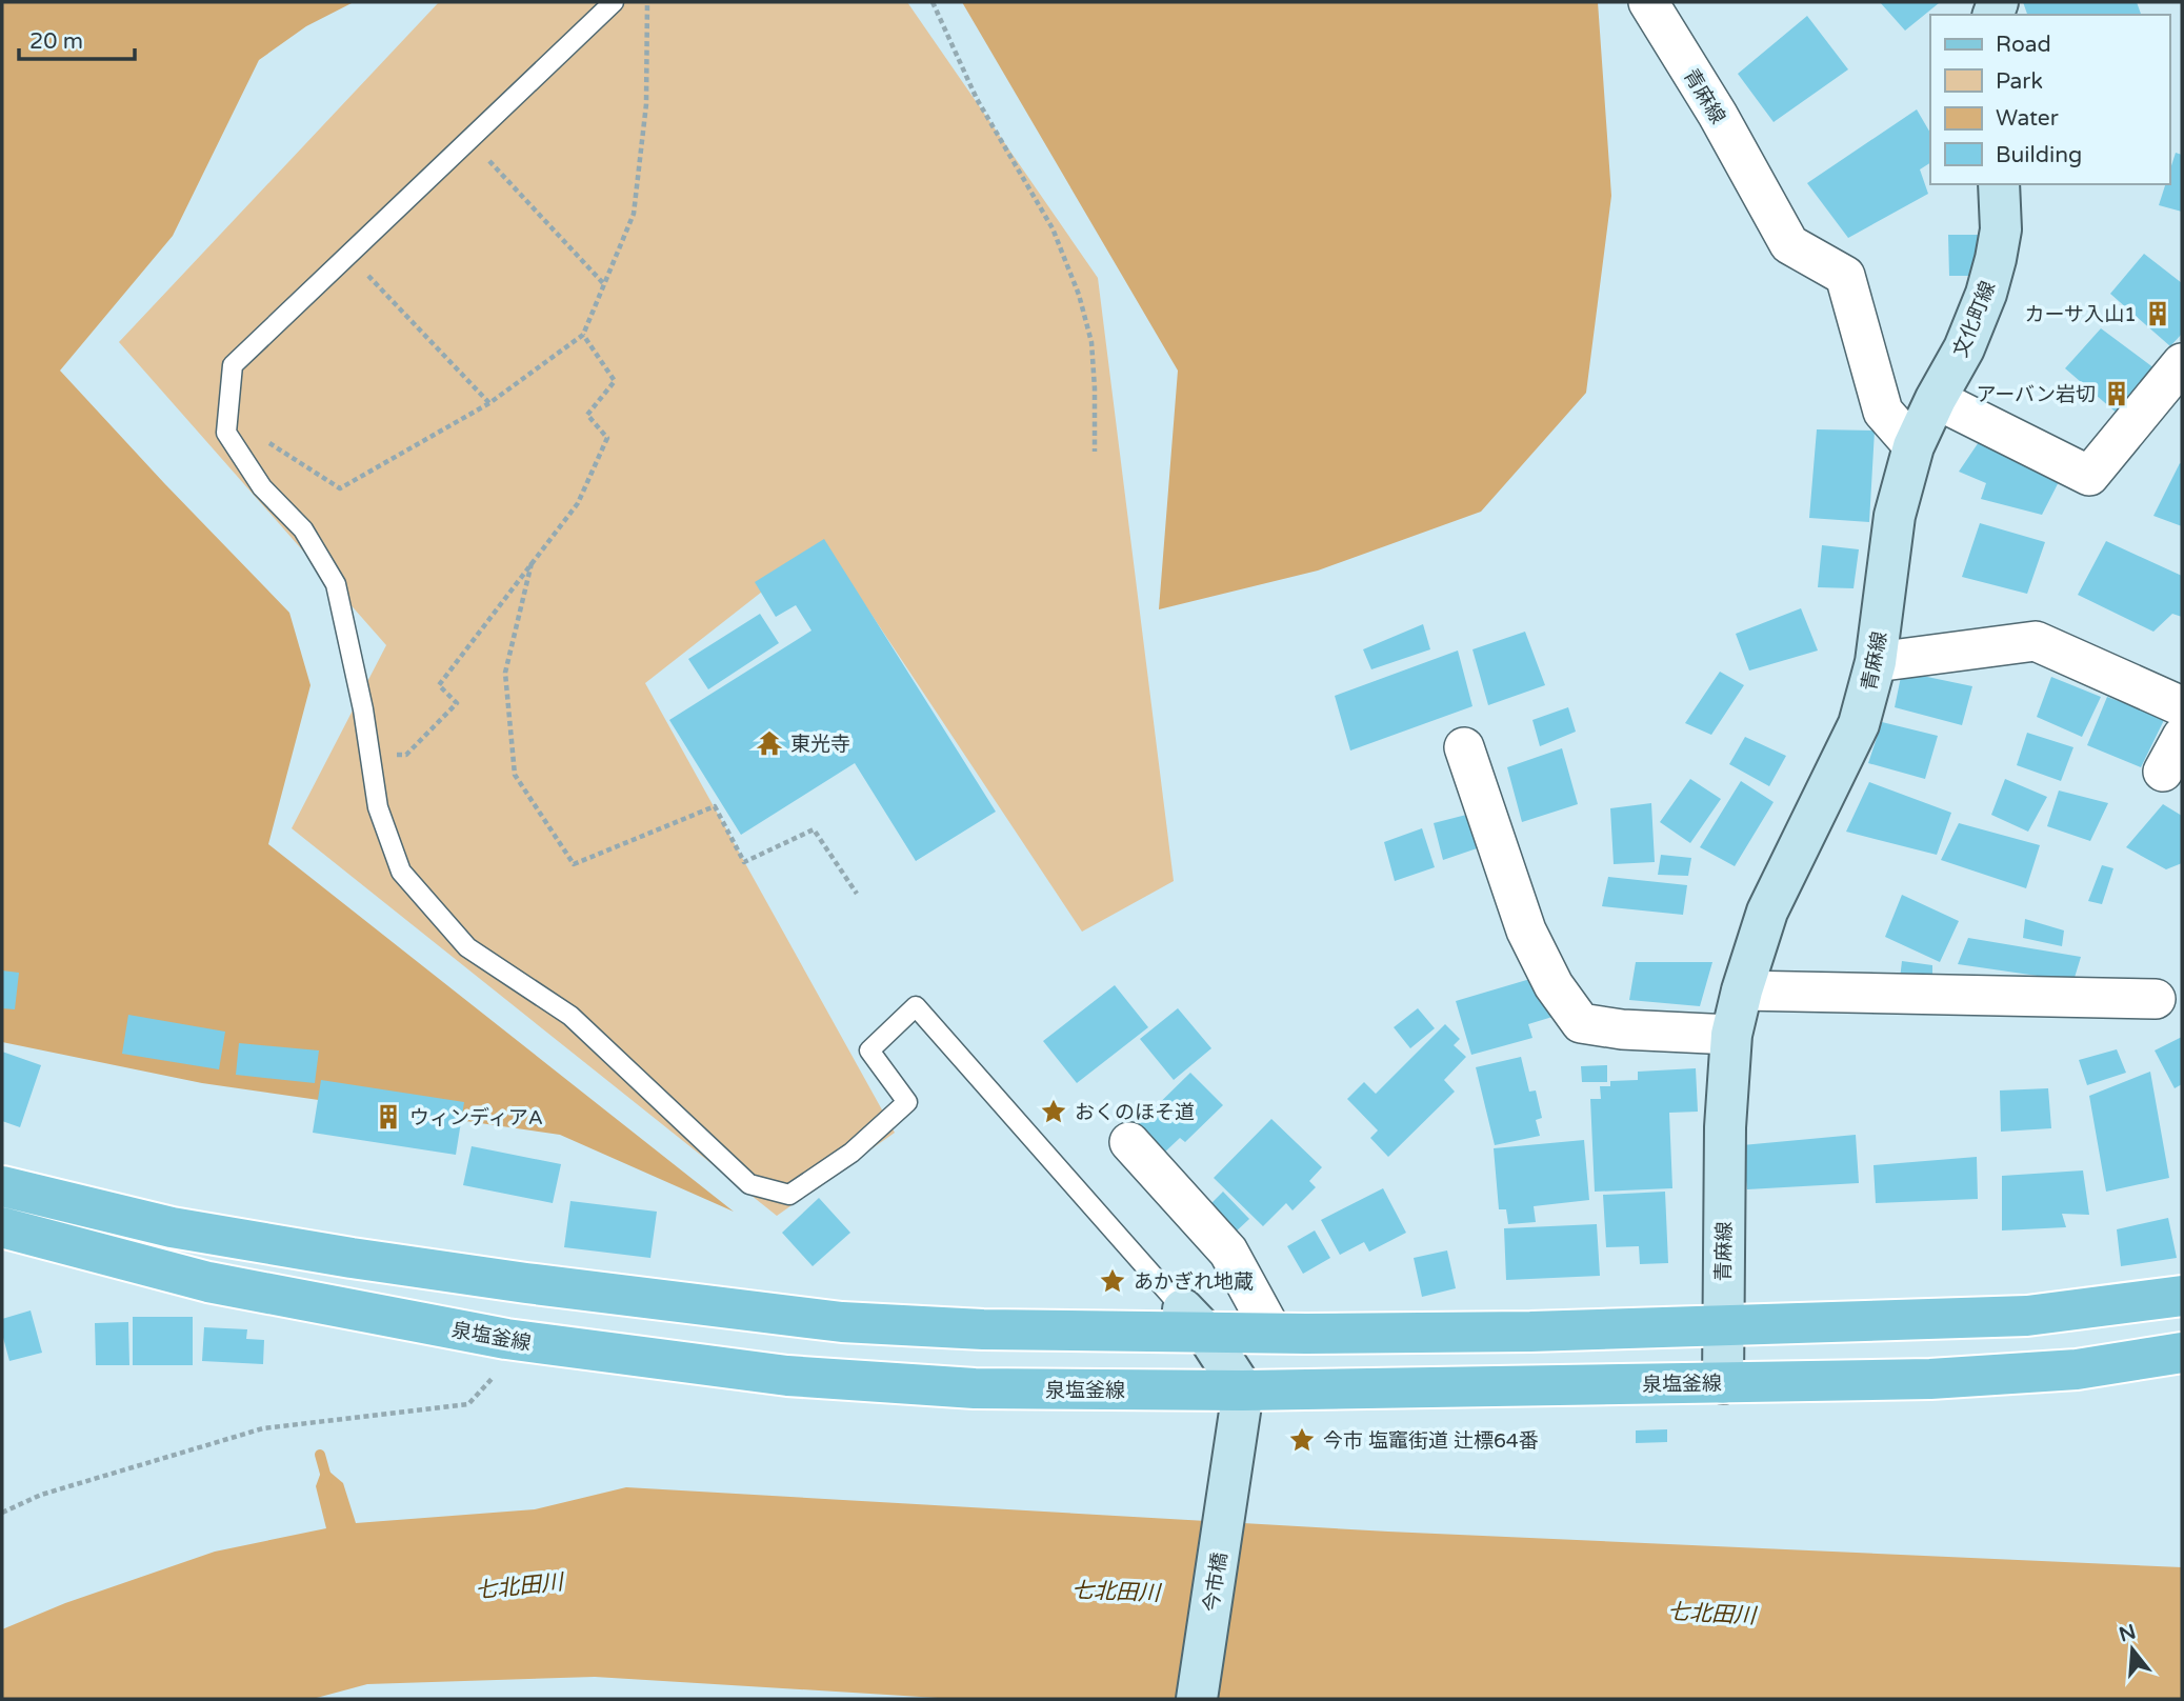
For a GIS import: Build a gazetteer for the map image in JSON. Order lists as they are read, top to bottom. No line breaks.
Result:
{"streets":{"main road":["泉塩釜線"],"street":["青麻線","文化町線","今市橋"]},"crossings":[["青麻線","文化町線"],["青麻線","泉塩釜線"],["泉塩釜線","今市橋"]],"water":["七北田川"],"places":{"building":["カーサ入山1","アーバン岩切","ウィンディアA"],"temple":["東光寺"],"place":["おくのほそ道","あかぎれ地蔵","今市 塩竈街道 辻標64番"]},"legend":["Road","Park","Water","Building"],"scale_bar":"20 m","north":"top"}
